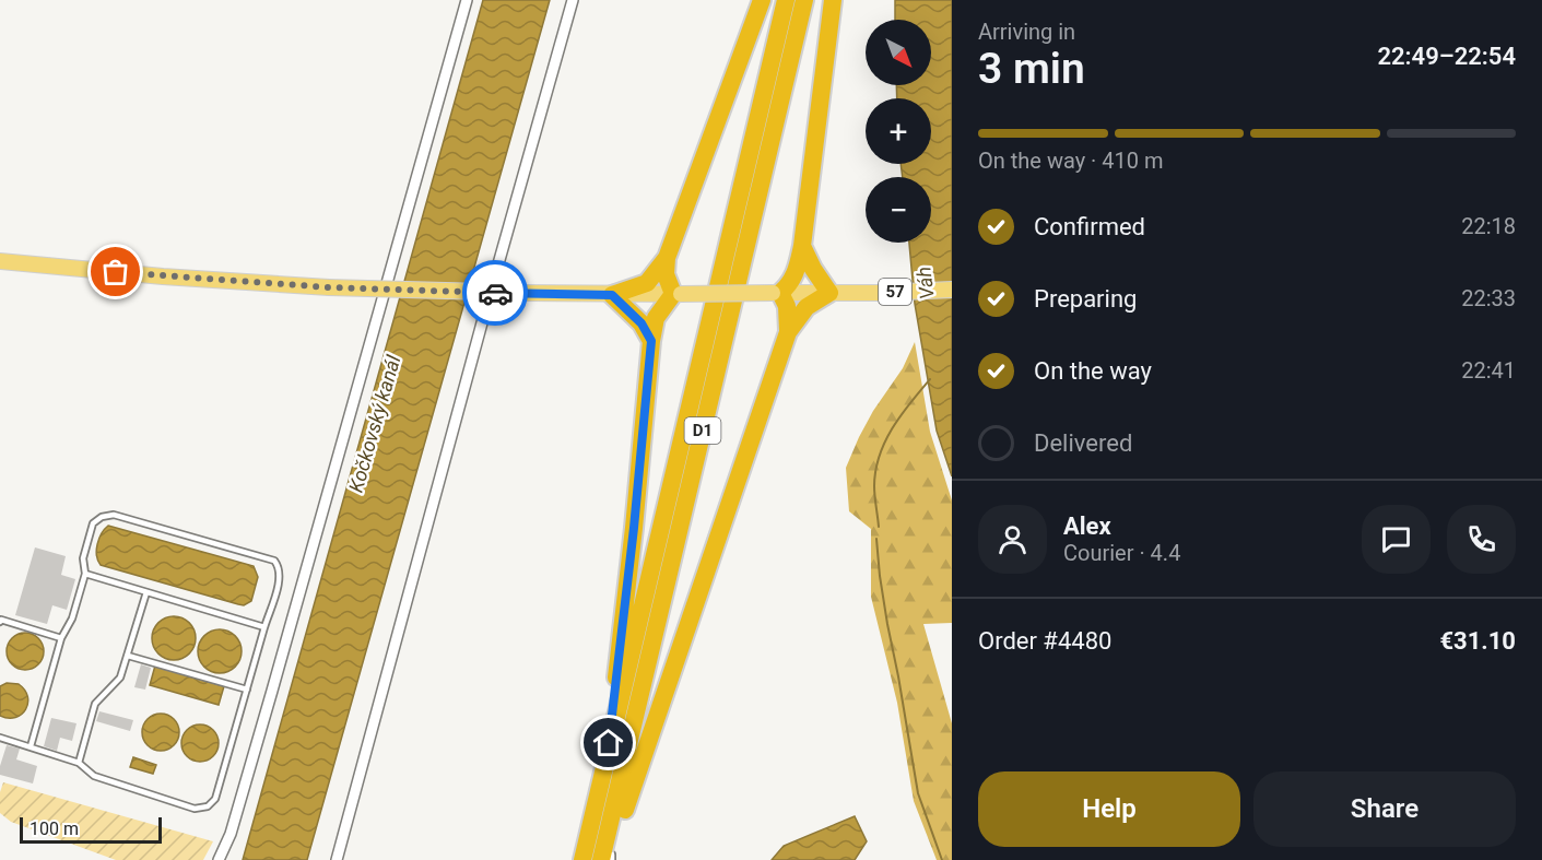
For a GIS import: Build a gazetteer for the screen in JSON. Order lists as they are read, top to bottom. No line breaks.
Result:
{"streets":{"highway":["D1"],"main road":["57"]},"water":["Váh","Kočkovský kanál"],"scale_bar":"100 m","north":"bottom right","page":{"heading":["3 min","Arriving in","22:49–22:54"],"panel":["Alex","Courier · 4.4","Order #4480","€31.10"],"map_buttons":["+","−"],"bar":"On the way · 410 m","list":[["Confirmed","22:18"],["Preparing","22:33"],["On the way","22:41"],"Delivered"],"buttons":["Help","Share"],"scale":"100 m"}}
